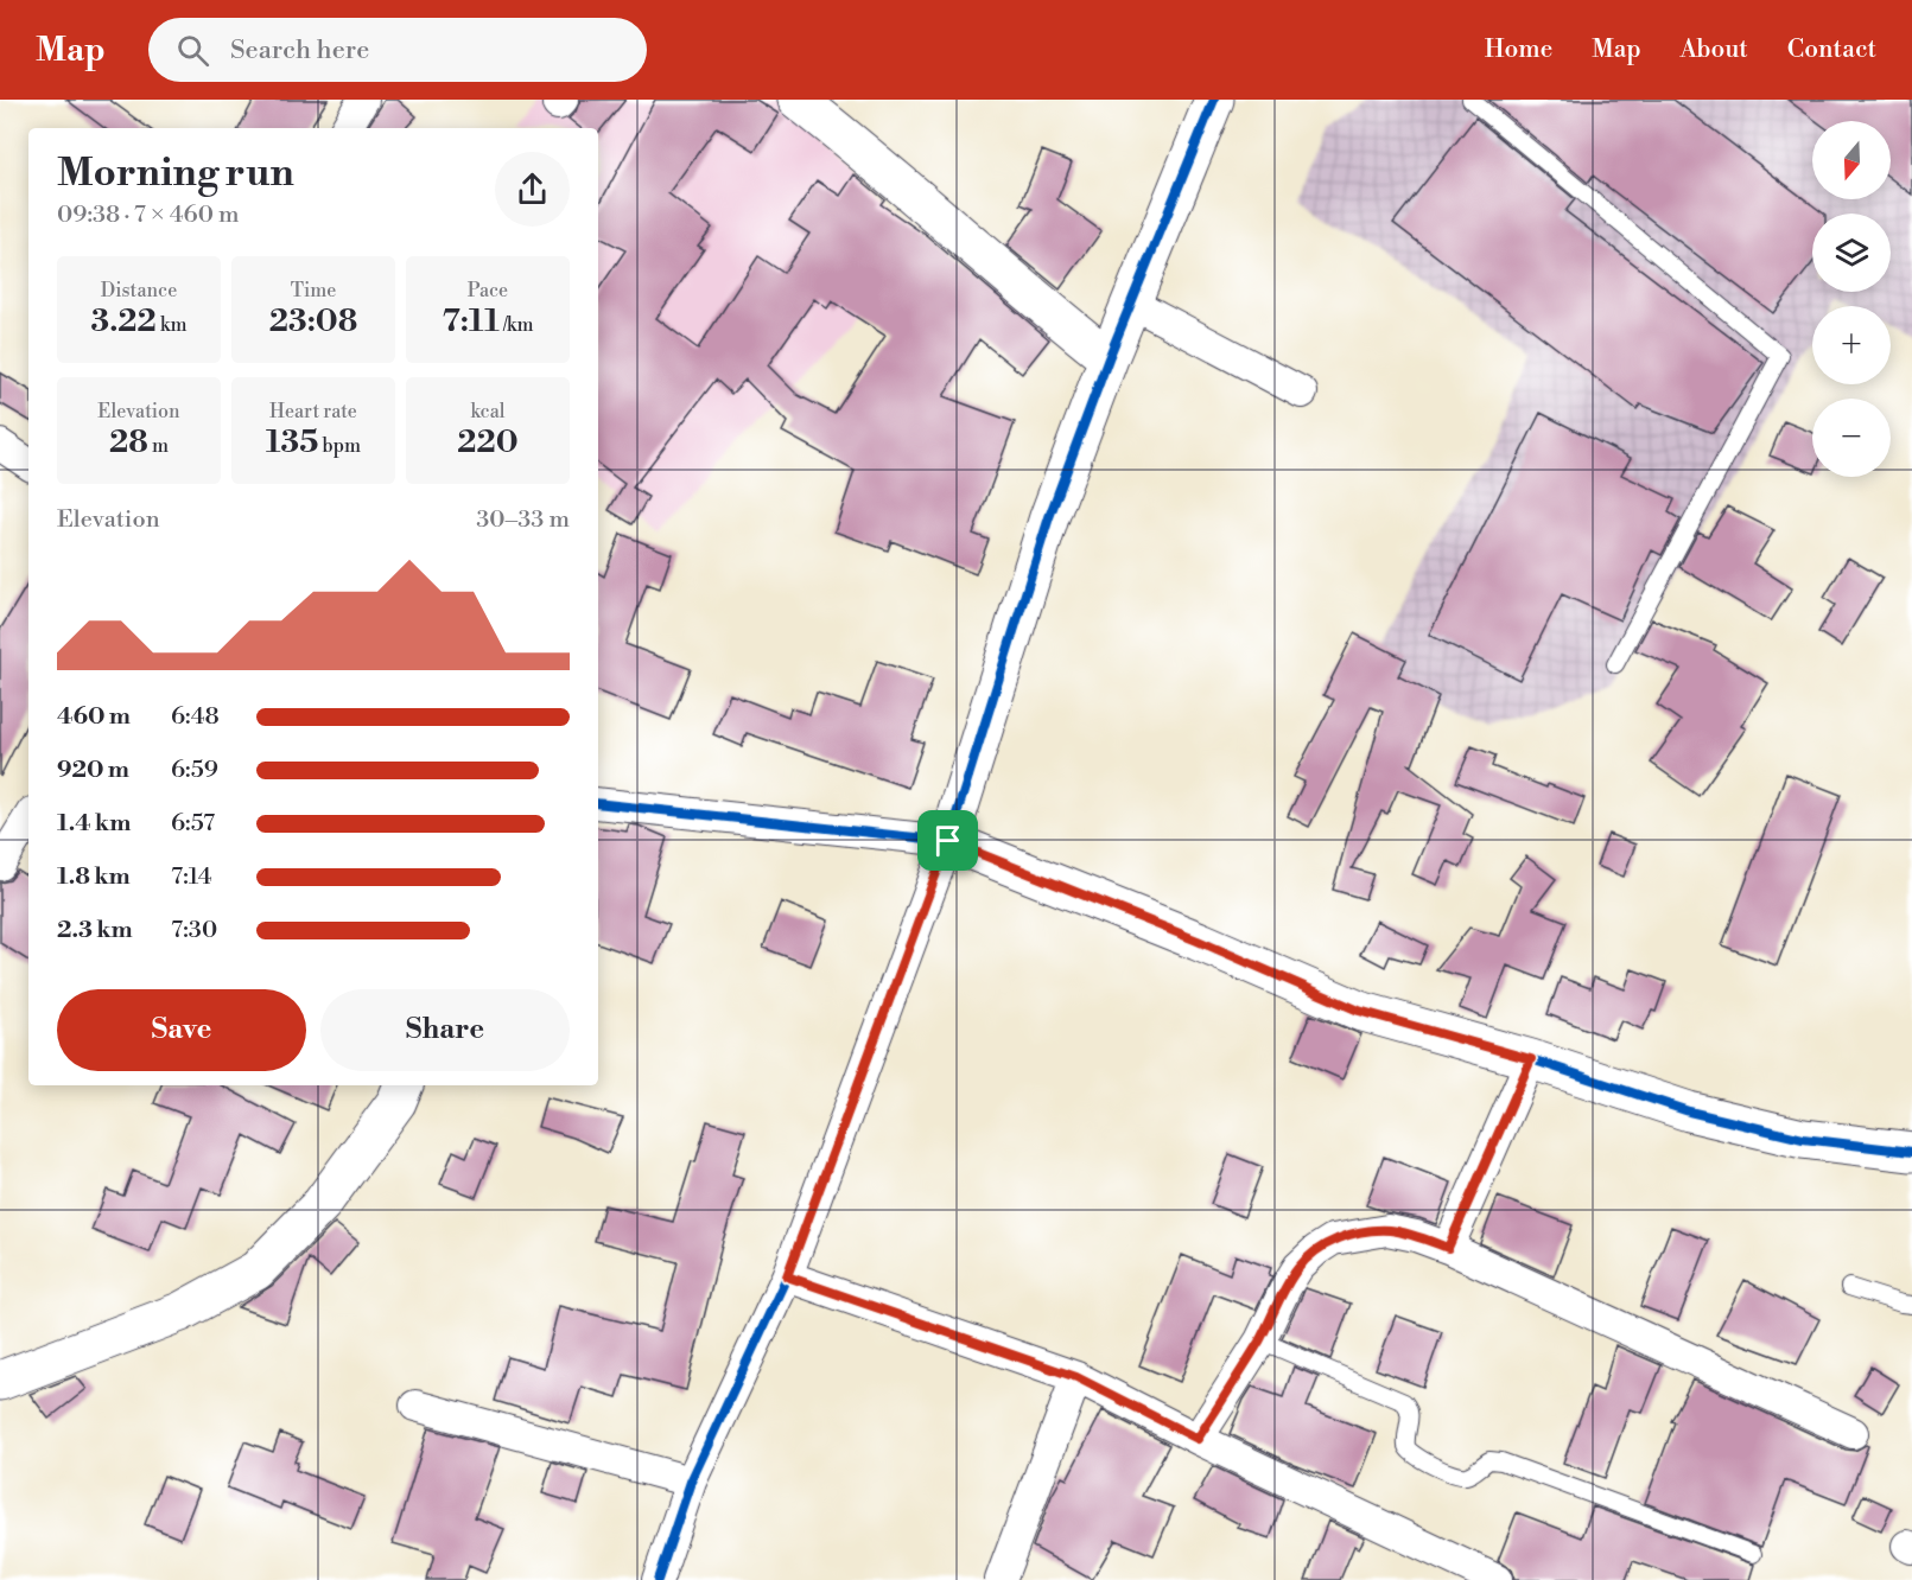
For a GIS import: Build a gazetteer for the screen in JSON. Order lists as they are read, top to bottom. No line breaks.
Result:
{"north":"bottom","page":{"header":"Map","search":"Search here","nav":["Home","Map","About","Contact"],"map_buttons":["+","−"],"heading":["Morning run","09:38 · 7 × 460 m"],"stats":[["Distance","3.22 km"],["Time","23:08"],["Pace","7:11 /km"],["Elevation","28 m"],["Heart rate","135 bpm"],["kcal","220"]],"chart":["Elevation","30–33 m"],"list":[{"name":"460 m","note":"6:48"},{"name":"920 m","note":"6:59"},{"name":"1.4 km","note":"6:57"},{"name":"1.8 km","note":"7:14"},{"name":"2.3 km","note":"7:30"}],"buttons":["Save","Share"]}}
